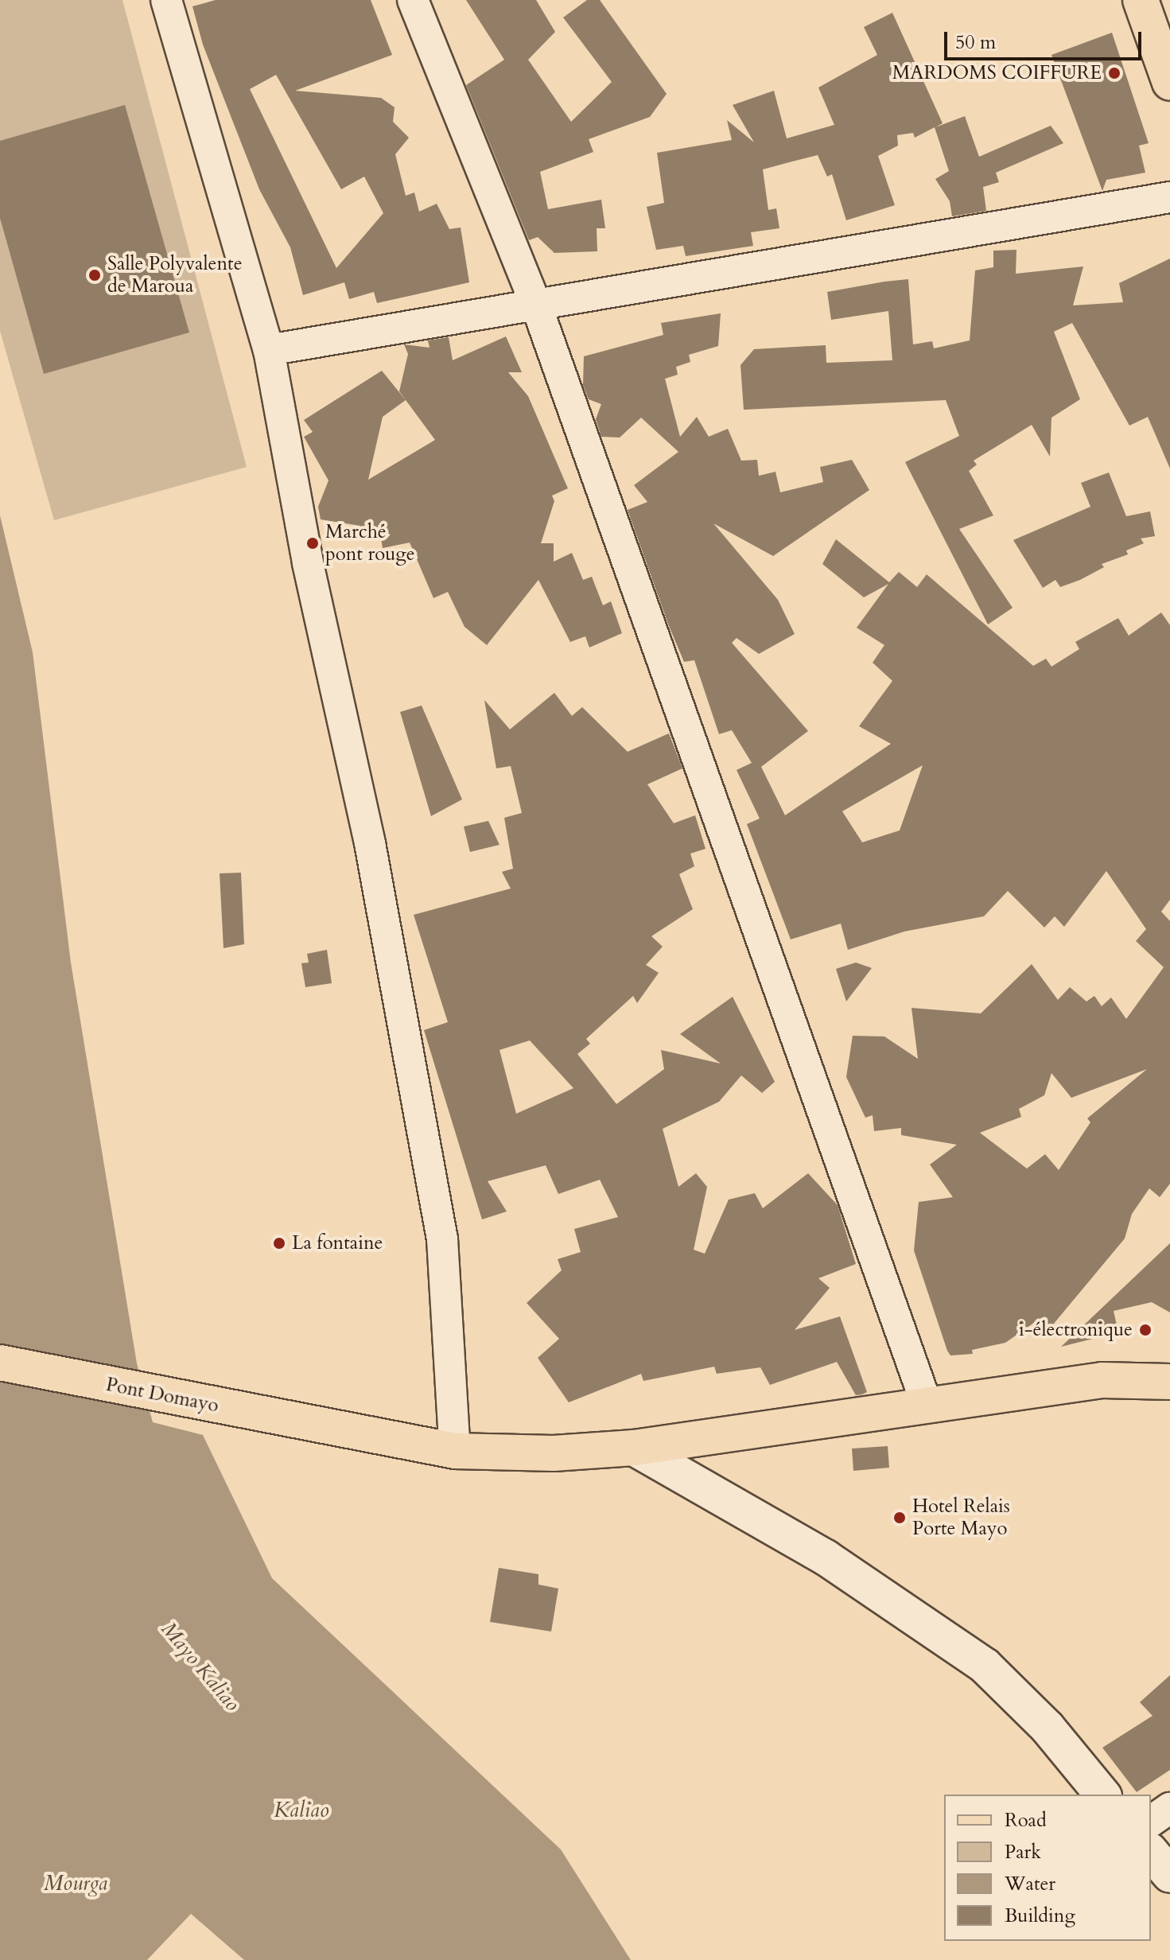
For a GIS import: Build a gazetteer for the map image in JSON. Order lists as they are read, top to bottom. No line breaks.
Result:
{"streets":{"main road":["Pont Domayo"]},"water":["Mayo Kaliao","Kaliao","Mourga"],"places":["MARDOMS COIFFURE","Salle Polyvalente de Maroua","Marché pont rouge","La fontaine","i-électronique","Hotel Relais Porte Mayo"],"legend":["Road","Park","Water","Building"],"scale_bar":"50 m"}
